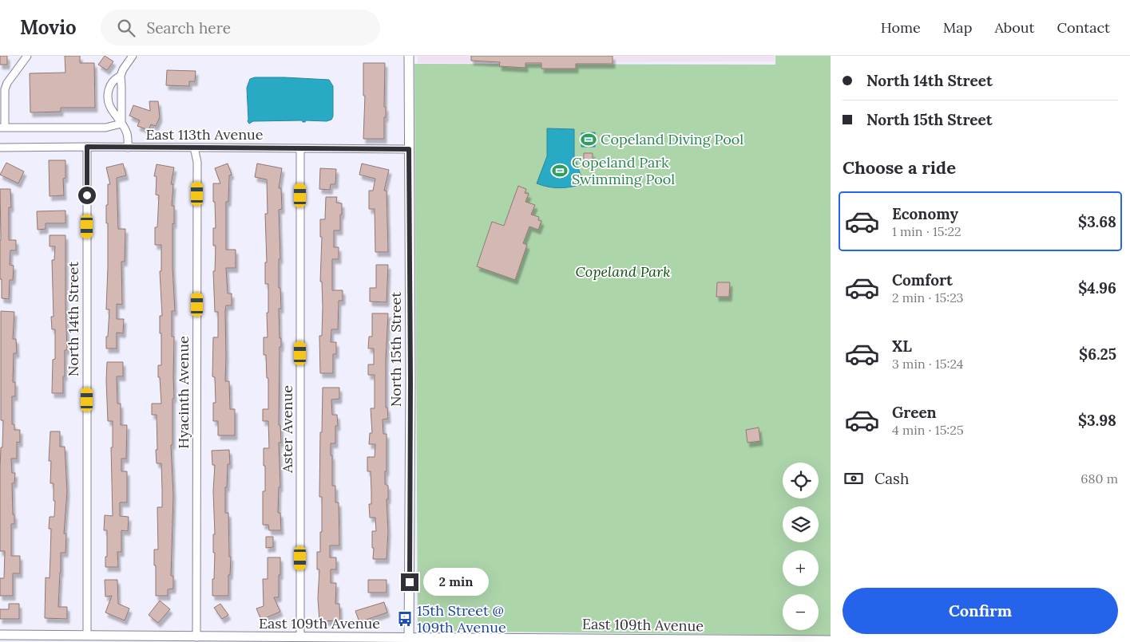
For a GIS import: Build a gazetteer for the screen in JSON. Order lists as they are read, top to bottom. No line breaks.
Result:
{"streets":{"street":["East 113th Avenue","North 14th Street","North 15th Street","Hyacinth Avenue","Aster Avenue","East 109th Avenue"]},"crossings":[["East 113th Avenue","North 14th Street"],["East 113th Avenue","North 15th Street"],["East 113th Avenue","Hyacinth Avenue"],["East 113th Avenue","Aster Avenue"],["North 14th Street","East 109th Avenue"],["North 15th Street","East 109th Avenue"],["Hyacinth Avenue","East 109th Avenue"],["Aster Avenue","East 109th Avenue"]],"parks":["Copeland Park"],"places":{"sports":["Copeland Diving Pool","Copeland Park Swimming Pool"],"bus stop":["15th Street @ 109th Avenue"]},"page":{"header":"Movio","search":"Search here","nav":["Home","Map","About","Contact"],"banner":["North 14th Street","North 15th Street"],"heading":"Choose a ride","list":[{"name":"Economy","note":"1 min · 15:22","value":"$3.68"},{"name":"Comfort","note":"2 min · 15:23","value":"$4.96"},{"name":"XL","note":"3 min · 15:24","value":"$6.25"},{"name":"Green","note":"4 min · 15:25","value":"$3.98"}],"pay":["Cash","680 m"],"map_buttons":["+","−"],"bubble":"2 min","buttons":"Confirm"}}
